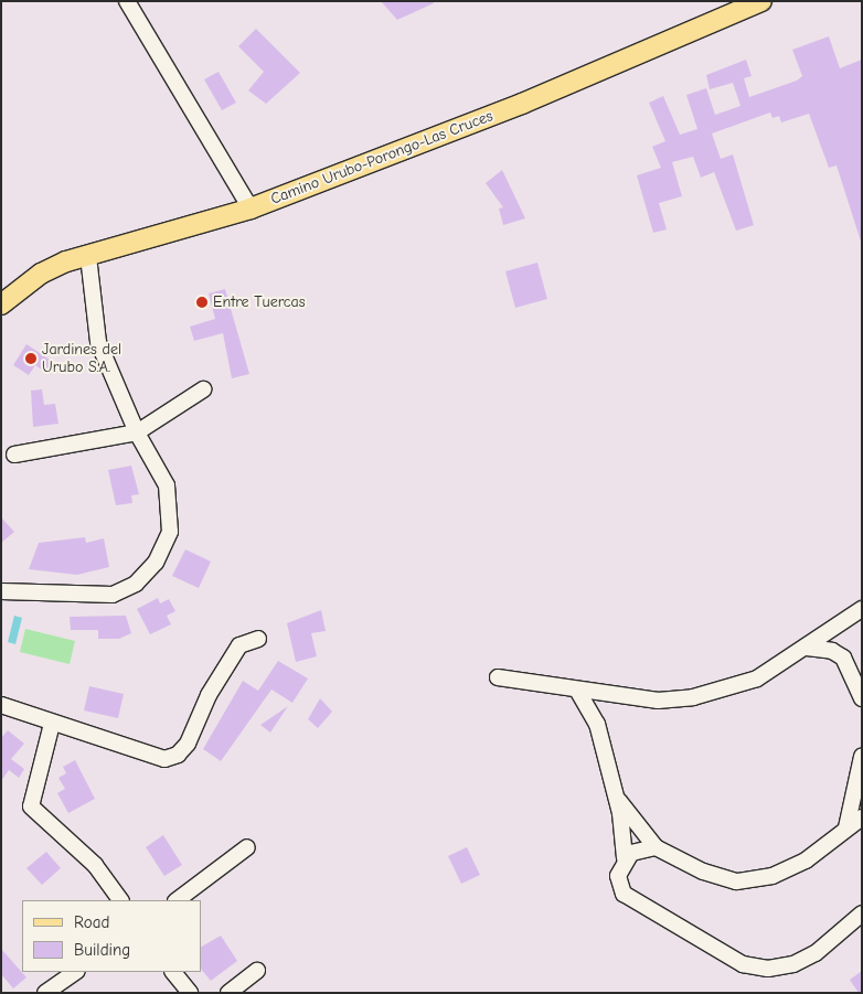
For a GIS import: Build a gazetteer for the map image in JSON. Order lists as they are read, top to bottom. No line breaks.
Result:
{"streets":{"main road":["Camino Urubo-Porongo-Las Cruces"]},"places":["Entre Tuercas","Jardines del Urubo S.A."],"legend":["Road","Building"]}
